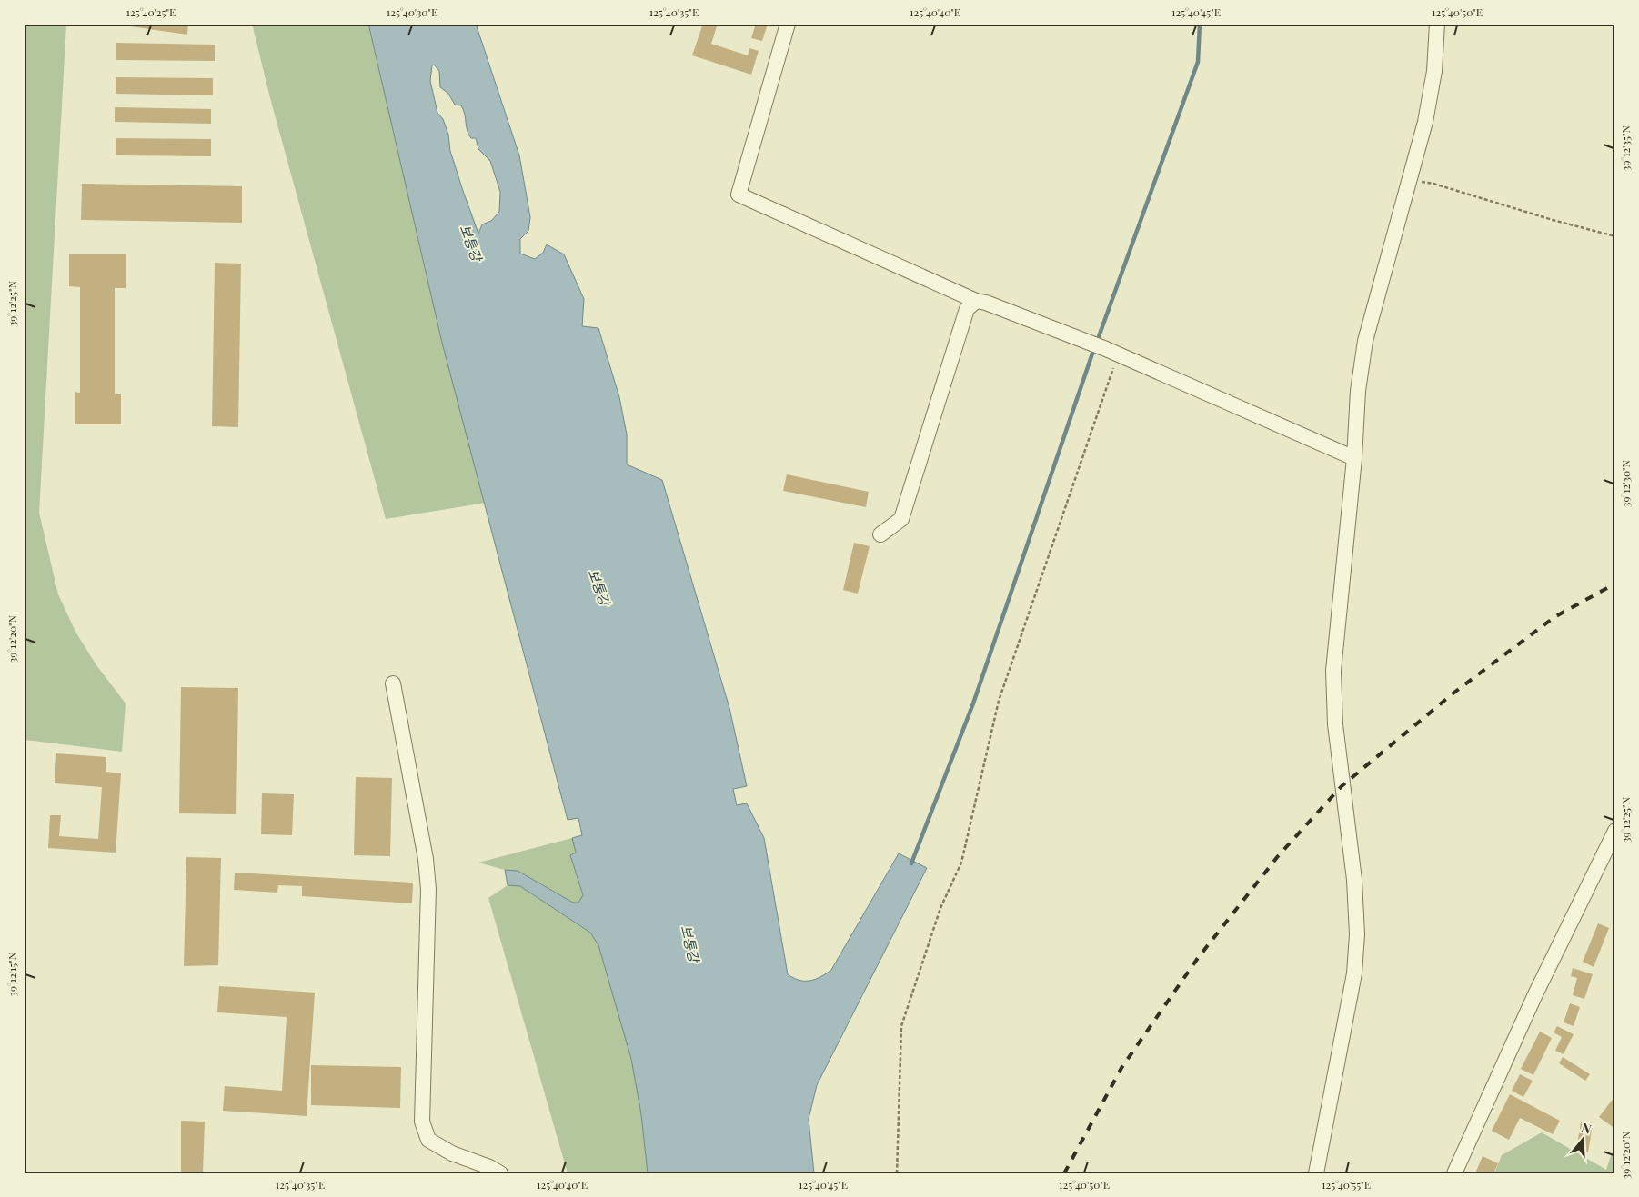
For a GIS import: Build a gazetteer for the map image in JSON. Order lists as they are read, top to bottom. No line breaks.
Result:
{"water":["보통강"],"north":"top","coordinates":["125°40'25\"E","125°40'30\"E","125°40'35\"E","125°40'40\"E","125°40'45\"E","125°40'50\"E","39°12'35\"N","39°12'25\"N","39°12'30\"N","39°12'20\"N","39°12'15\"N","125°40'55\"E"]}
